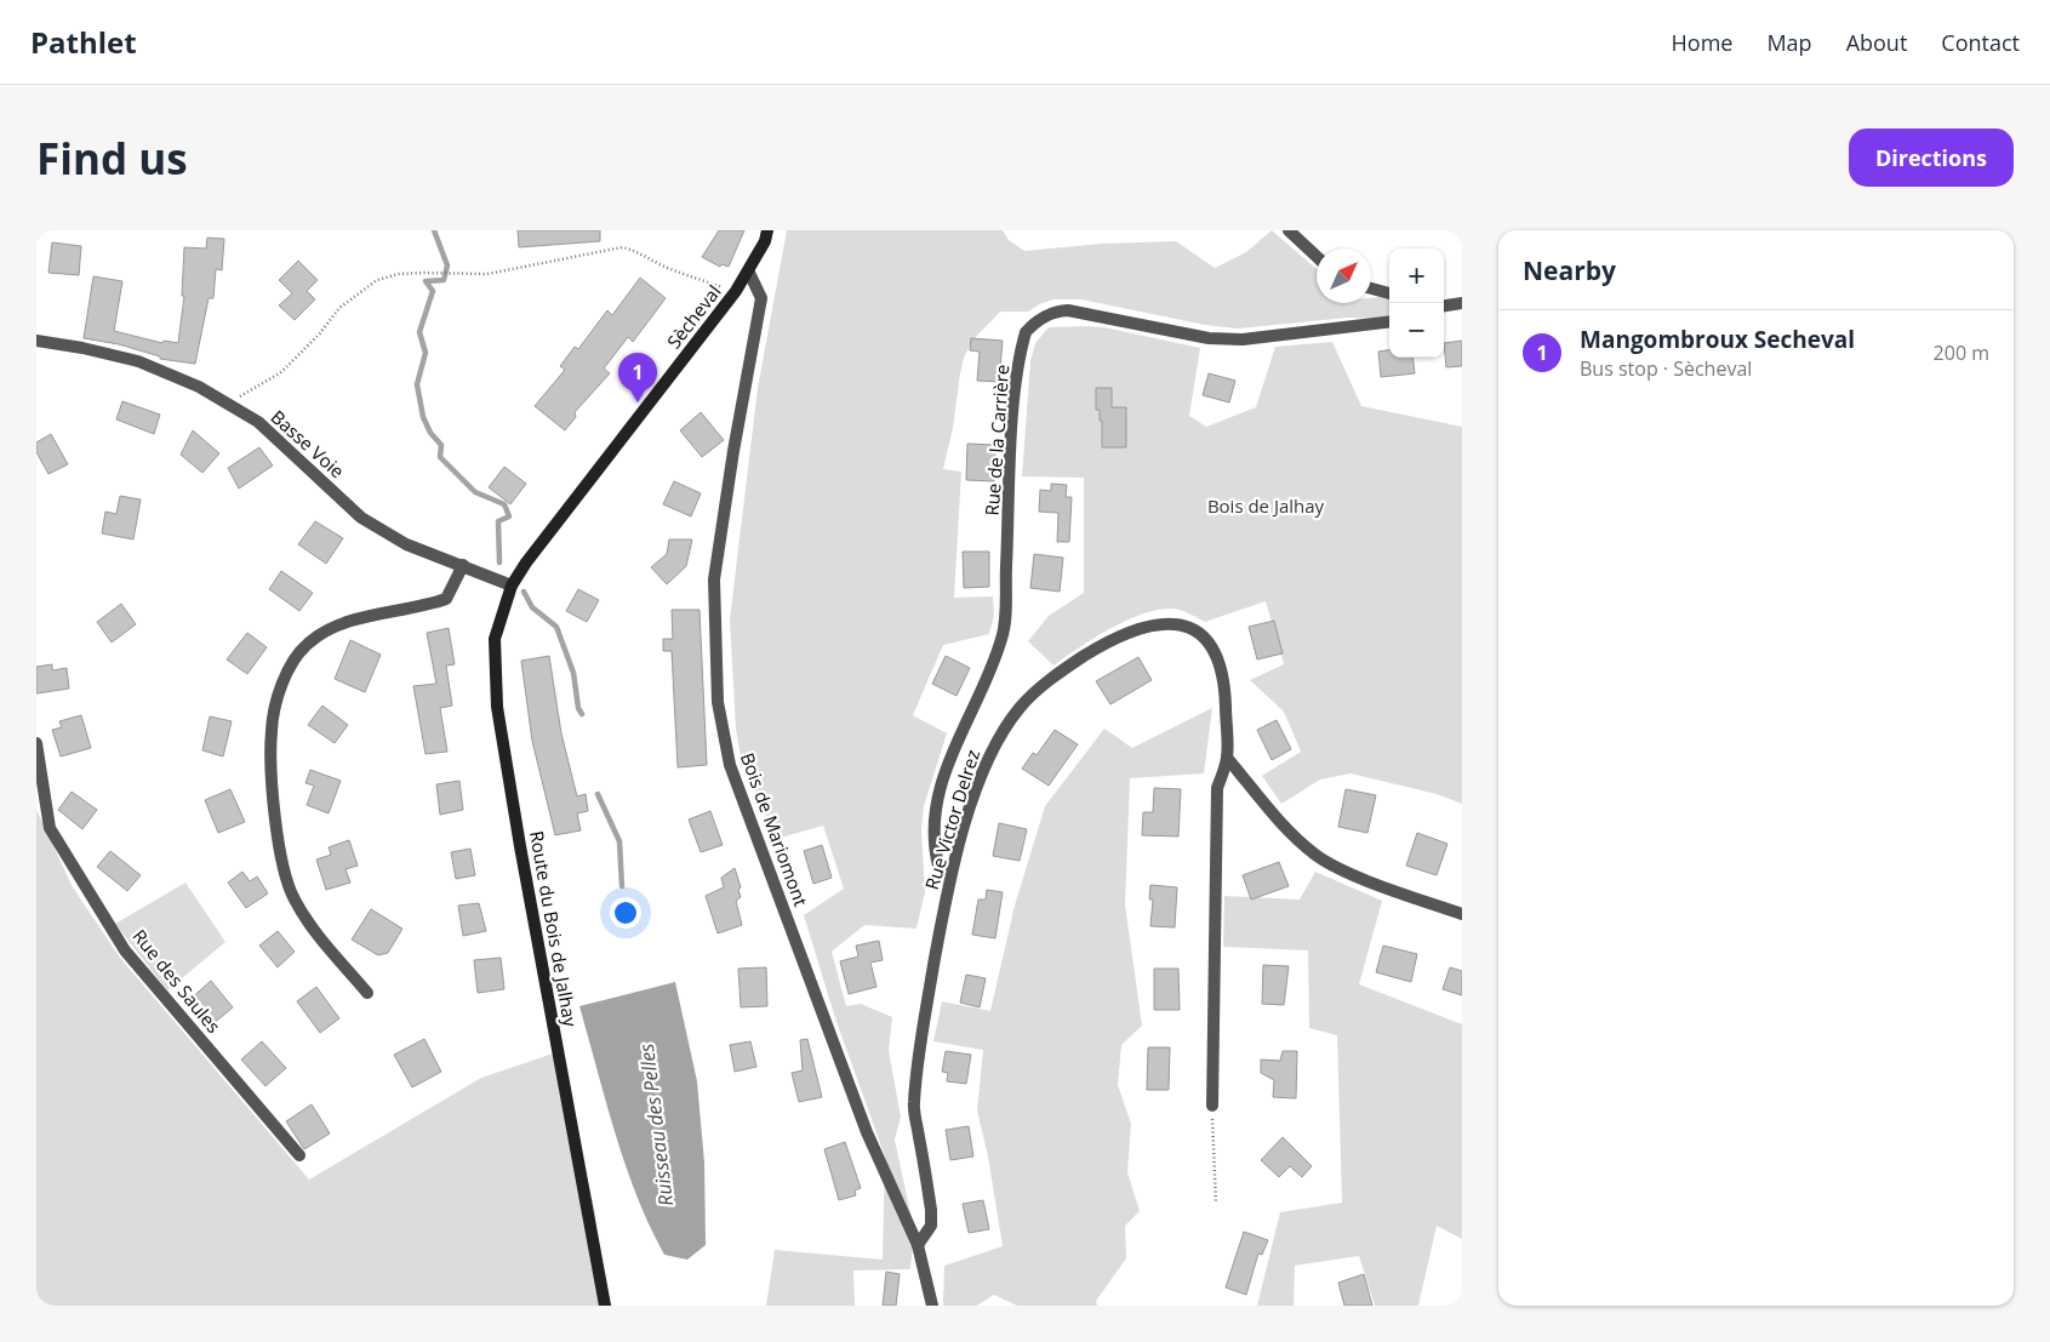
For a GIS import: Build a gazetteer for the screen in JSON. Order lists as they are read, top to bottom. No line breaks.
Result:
{"streets":{"main road":["Sècheval","Route du Bois de Jalhay"],"street":["Rue de la Carrière","Basse Voie","Rue Victor Delrez","Bois de Mariomont","Rue des Saules"]},"crossings":[["Sècheval","Bois de Mariomont"],["Sècheval","Route du Bois de Jalhay"],["Rue de la Carrière","Rue Victor Delrez"],["Basse Voie","Route du Bois de Jalhay"],["Rue Victor Delrez","Bois de Mariomont"]],"water":["Ruisseau des Pelles"],"parks":["Bois de Jalhay"],"north":"top right","page":{"header":"Pathlet","nav":["Home","Map","About","Contact"],"buttons":"Directions","title":"Find us","heading":"Nearby","map_buttons":["+","−"],"list":[{"mark":"1","name":"Mangombroux Secheval","note":"Bus stop · Sècheval","value":"200 m"}],"pins":"1"}}
